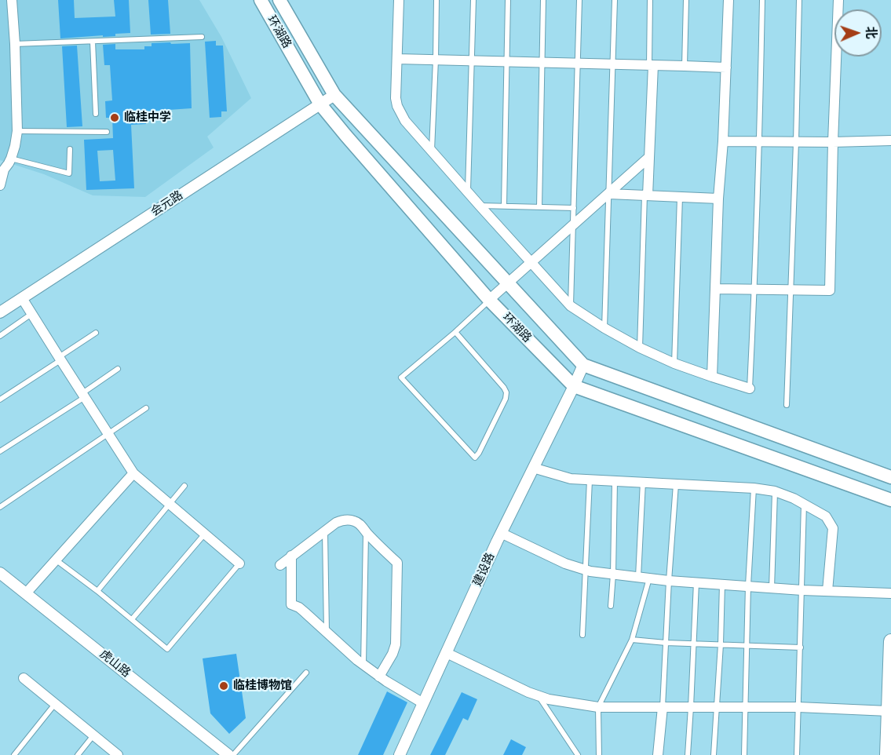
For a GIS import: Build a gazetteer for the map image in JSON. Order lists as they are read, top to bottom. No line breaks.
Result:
{"streets":{"main road":["环湖路"],"street":["会元路","建设路","虎山路"]},"crossings":[["环湖路","会元路"],["环湖路","建设路"]],"places":["临桂中学","临桂博物馆"],"north":"right"}
